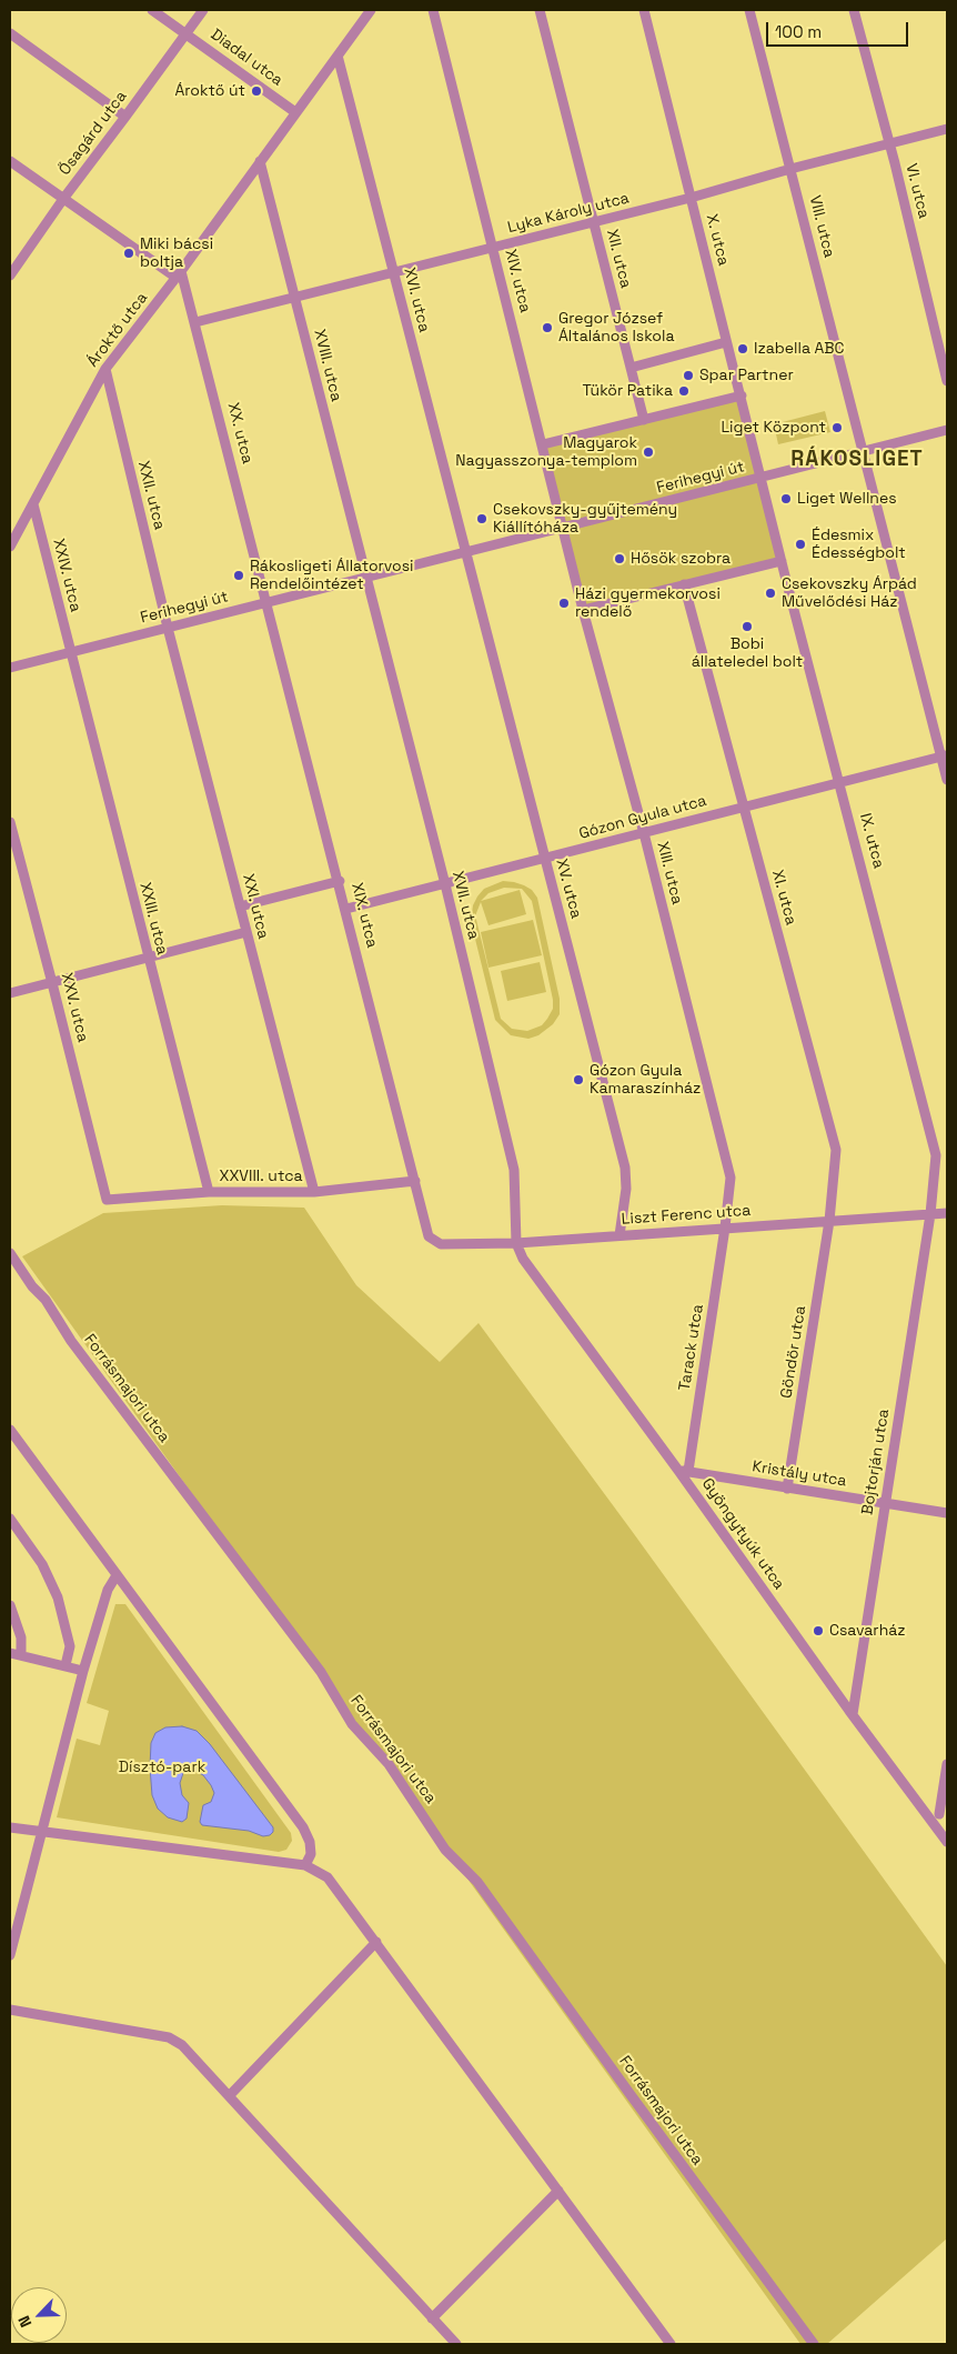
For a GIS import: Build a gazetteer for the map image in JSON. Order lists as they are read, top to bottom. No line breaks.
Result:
{"streets":{"street":["Diadal utca","Ősagárd utca","VI. utca","Lyka Károly utca","VIII. utca","X. utca","XII. utca","XIV. utca","XVI. utca","Ároktő utca","XVIII. utca","XX. utca","Ferihegyi út","XXII. utca","XXIV. utca","Gózon Gyula utca","IX. utca","XIII. utca","XV. utca","XI. utca","XVII. utca","XXI. utca","XIX. utca","XXIII. utca","XXV. utca","XXVIII. utca","Liszt Ferenc utca","Tarack utca","Göndör utca","Forrásmajori utca","Bojtorján utca","Kristály utca","Gyöngytyúk utca"]},"crossings":[["Diadal utca","Ősagárd utca"],["Diadal utca","Ároktő utca"],["VI. utca","Lyka Károly utca"],["Lyka Károly utca","VIII. utca"],["Lyka Károly utca","X. utca"],["Lyka Károly utca","XII. utca"],["Lyka Károly utca","XIV. utca"],["Lyka Károly utca","XVI. utca"],["Lyka Károly utca","XVIII. utca"],["Lyka Károly utca","XX. utca"],["VIII. utca","Ferihegyi út"],["VIII. utca","Gózon Gyula utca"],["X. utca","Ferihegyi út"],["X. utca","IX. utca"],["XIV. utca","Ferihegyi út"],["XIV. utca","XIII. utca"],["XVI. utca","Ároktő utca"],["XVI. utca","Ferihegyi út"],["XVI. utca","XV. utca"],["Ároktő utca","XVIII. utca"],["Ároktő utca","XX. utca"],["Ároktő utca","XXII. utca"],["Ároktő utca","XXIV. utca"],["XVIII. utca","Ferihegyi út"],["XVIII. utca","XVII. utca"],["XX. utca","Ferihegyi út"],["XX. utca","XIX. utca"],["Ferihegyi út","XXII. utca"],["Ferihegyi út","XXIV. utca"],["Ferihegyi út","IX. utca"],["Ferihegyi út","XIII. utca"],["Ferihegyi út","XV. utca"],["Ferihegyi út","XVII. utca"],["Ferihegyi út","XXI. utca"],["Ferihegyi út","XIX. utca"],["Ferihegyi út","XXIII. utca"],["XXII. utca","XXI. utca"],["XXIV. utca","XXIII. utca"],["Gózon Gyula utca","IX. utca"],["Gózon Gyula utca","XIII. utca"],["Gózon Gyula utca","XV. utca"],["Gózon Gyula utca","XI. utca"],["Gózon Gyula utca","XVII. utca"],["Gózon Gyula utca","XIX. utca"],["IX. utca","Liszt Ferenc utca"],["IX. utca","Bojtorján utca"],["XIII. utca","Liszt Ferenc utca"],["XIII. utca","Tarack utca"],["XV. utca","Liszt Ferenc utca"],["XI. utca","Liszt Ferenc utca"],["XI. utca","Göndör utca"],["XVII. utca","Liszt Ferenc utca"],["XVII. utca","Gyöngytyúk utca"],["XXI. utca","XXVIII. utca"],["XIX. utca","XXVIII. utca"],["XIX. utca","Liszt Ferenc utca"],["XXIII. utca","XXVIII. utca"],["XXV. utca","XXVIII. utca"],["Liszt Ferenc utca","Tarack utca"],["Liszt Ferenc utca","Göndör utca"],["Liszt Ferenc utca","Bojtorján utca"],["Liszt Ferenc utca","Gyöngytyúk utca"],["Tarack utca","Kristály utca"],["Tarack utca","Gyöngytyúk utca"],["Göndör utca","Kristály utca"],["Bojtorján utca","Kristály utca"],["Bojtorján utca","Gyöngytyúk utca"],["Kristály utca","Gyöngytyúk utca"]],"districts":["RÁKOSLIGET"],"parks":["Dísztó-park"],"places":["Ároktő út","Miki bácsi boltja","Gregor József Általános Iskola","Izabella ABC","Spar Partner","Tükör Patika","Liget Központ","Magyarok Nagyasszonya-templom","Liget Wellnes","Csekovszky-gyűjtemény Kiállítóháza","Édesmix Édességbolt","Hősök szobra","Rákosligeti Állatorvosi Rendelőintézet","Csekovszky Árpád Művelődési Ház","Házi gyermekorvosi rendelő","Bobi állateledel bolt","Gózon Gyula Kamaraszínház","Csavarház"],"scale_bar":"100 m","north":"bottom left"}
